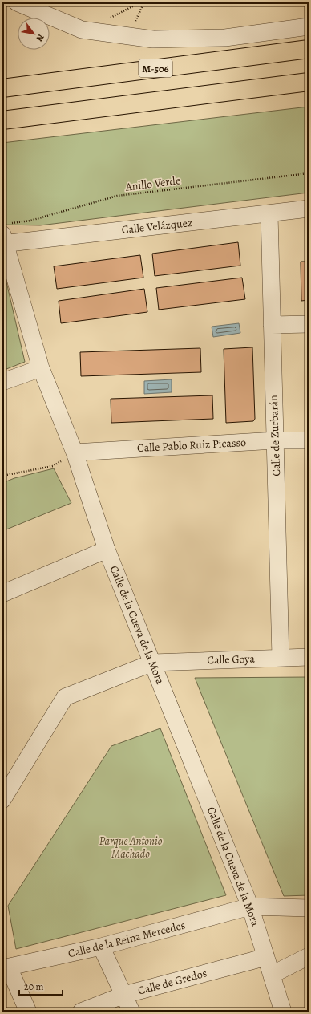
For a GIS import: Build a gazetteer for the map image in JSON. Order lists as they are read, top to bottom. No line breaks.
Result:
{"streets":{"main road":["M-506"],"street":["Calle Velázquez","Calle de Zurbarán","Calle Pablo Ruiz Picasso","Calle de la Cueva de la Mora","Calle Goya","Calle de la Reina Mercedes","Calle de Gredos"],"path":["Anillo Verde"]},"crossings":[["Anillo Verde","Calle Velázquez"],["Anillo Verde","Calle de la Cueva de la Mora"],["Calle Velázquez","Calle de Zurbarán"],["Calle Velázquez","Calle de la Cueva de la Mora"],["Calle de Zurbarán","Calle Pablo Ruiz Picasso"],["Calle de Zurbarán","Calle Goya"],["Calle Pablo Ruiz Picasso","Calle de la Cueva de la Mora"],["Calle de la Cueva de la Mora","Calle Goya"],["Calle de la Cueva de la Mora","Calle de la Reina Mercedes"],["Calle de la Cueva de la Mora","Calle de Gredos"]],"parks":["Parque Antonio Machado"],"scale_bar":"20 m","north":"bottom right"}
